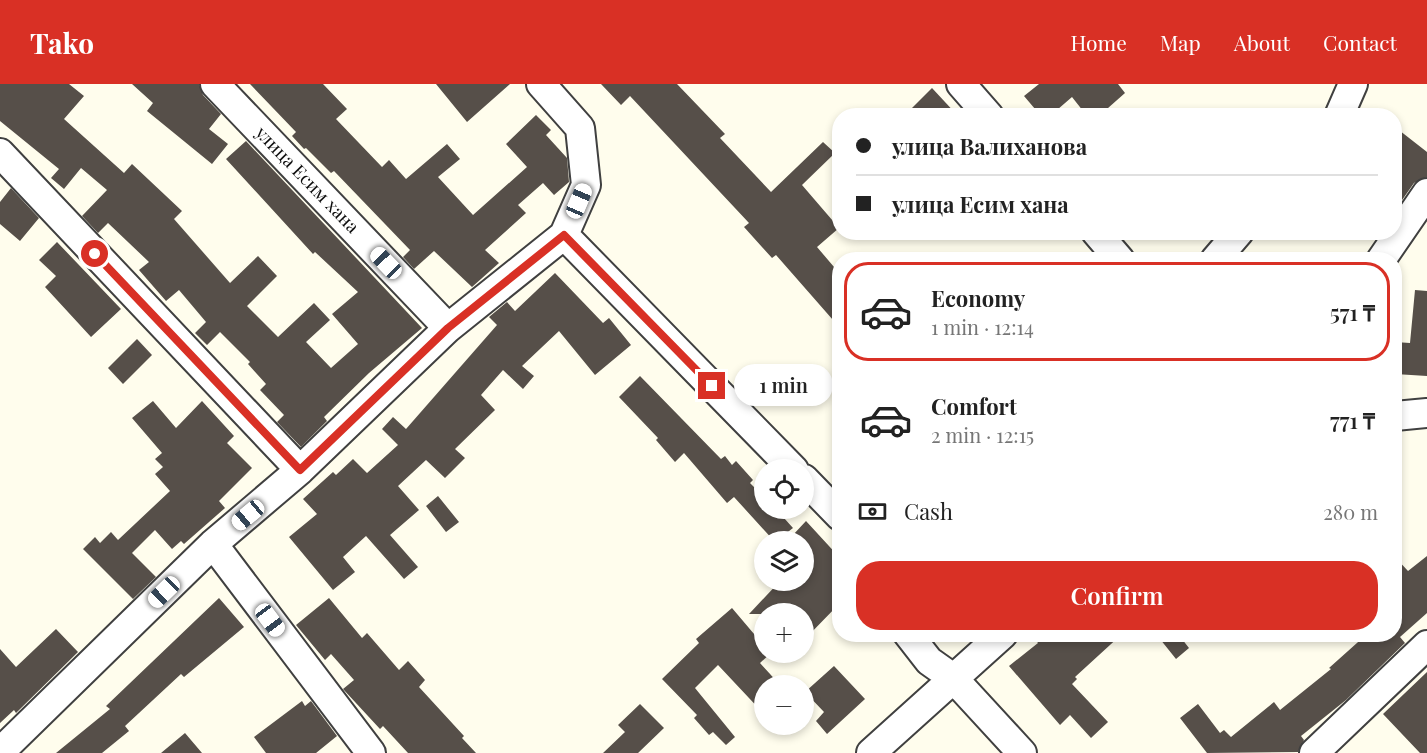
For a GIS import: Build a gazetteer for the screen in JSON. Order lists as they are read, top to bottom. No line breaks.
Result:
{"streets":{"street":["улица Есим хана"]},"page":{"header":"Tako","nav":["Home","Map","About","Contact"],"banner":["улица Валиханова","улица Есим хана"],"list":[{"name":"Economy","note":"1 min · 12:14","value":"571 ₸"},{"name":"Comfort","note":"2 min · 12:15","value":"771 ₸"}],"bubble":"1 min","map_buttons":["+","−"],"pay":["Cash","280 m"],"buttons":"Confirm"}}
